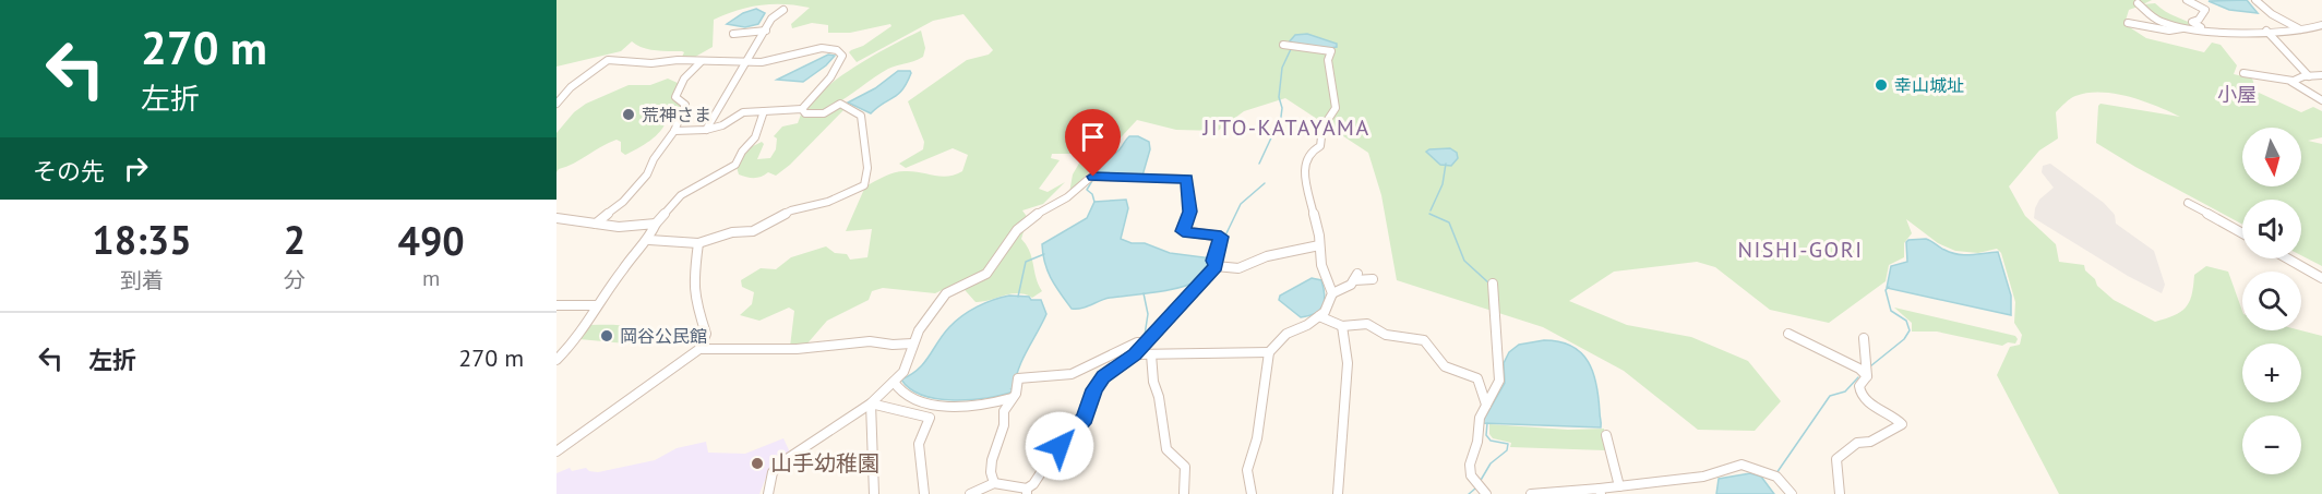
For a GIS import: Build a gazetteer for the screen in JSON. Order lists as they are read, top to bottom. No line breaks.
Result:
{"districts":["小屋","JITO-KATAYAMA","NISHI-GORI"],"places":["幸山城址","荒神さま","岡谷公民館","山手幼稚園"],"north":"bottom","page":{"turn":["270 m","左折"],"map_buttons":["+","−"],"then":"その先","eta":["18:35","到着","2","分","490","m"],"list":[{"name":"左折","value":"270 m"}]}}
